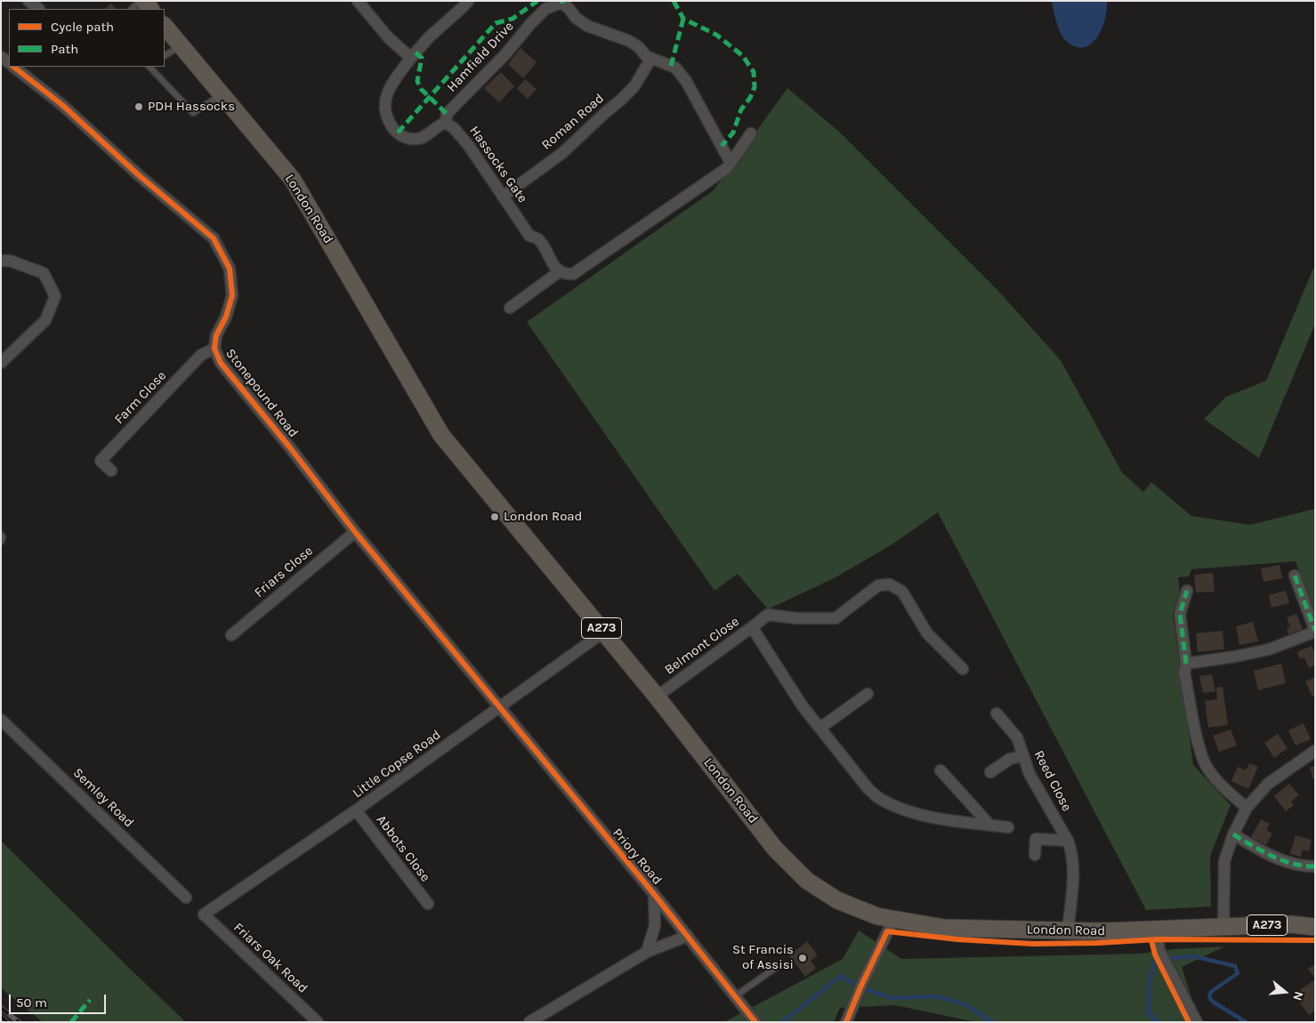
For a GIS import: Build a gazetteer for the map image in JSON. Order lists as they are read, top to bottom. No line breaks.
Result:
{"streets":{"main road":["London Road","A273"],"street":["Hamfield Drive","Roman Road","Hassocks Gate","Stonepound Road","Farm Close","Friars Close","Belmont Close","Little Copse Road","Reed Close","Semley Road","Abbots Close","Priory Road","Friars Oak Road"]},"crossings":[["Hamfield Drive","Roman Road"],["Hamfield Drive","Hassocks Gate"],["Roman Road","Hassocks Gate"],["London Road","Belmont Close"],["London Road","Little Copse Road"],["London Road","Reed Close"],["Stonepound Road","Farm Close"],["Stonepound Road","Friars Close"],["Stonepound Road","Little Copse Road"],["Stonepound Road","Priory Road"],["Little Copse Road","Abbots Close"],["Little Copse Road","Priory Road"],["Little Copse Road","Friars Oak Road"]],"places":["PDH Hassocks","London Road","St Francis of Assisi"],"legend":["Cycle path","Path"],"scale_bar":"50 m","north":"right"}
